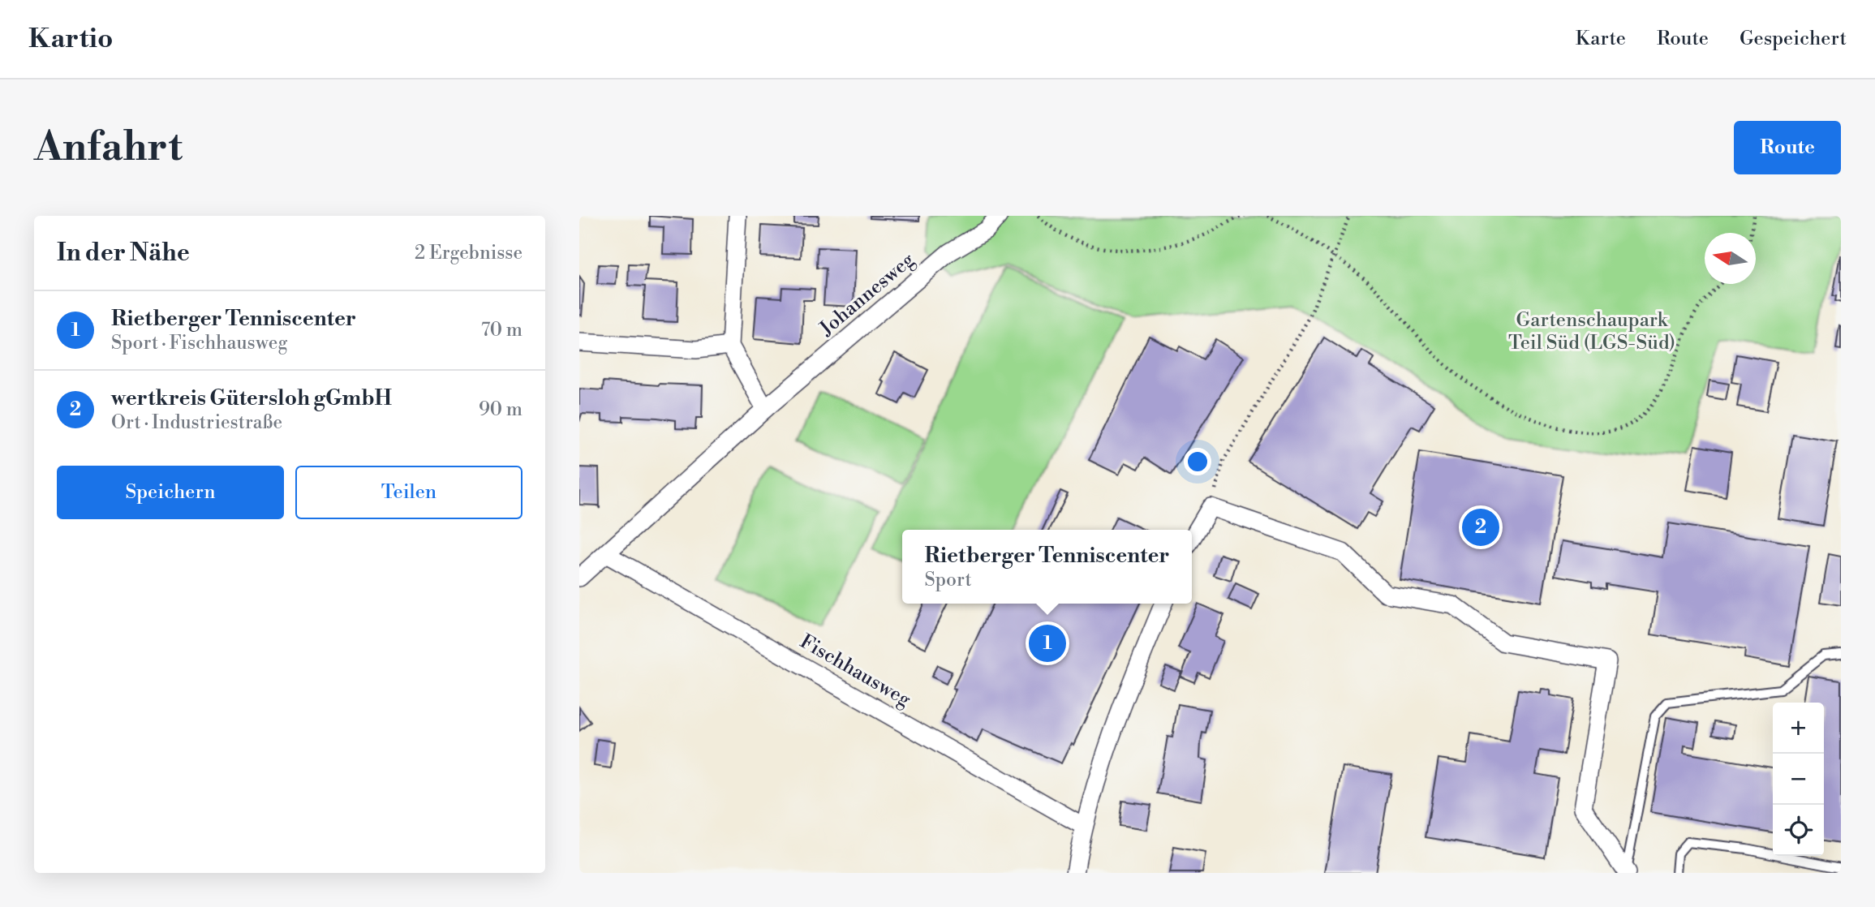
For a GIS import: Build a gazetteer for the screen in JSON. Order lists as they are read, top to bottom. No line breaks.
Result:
{"streets":{"street":["Johannesweg","Fischhausweg"]},"crossings":[["Johannesweg","Fischhausweg"]],"parks":["Gartenschaupark Teil Süd (LGS-Süd)"],"north":"left","page":{"header":"Kartio","nav":["Karte","Route","Gespeichert"],"buttons":["Route",["Speichern","Teilen"]],"title":"Anfahrt","heading":["In der Nähe","2 Ergebnisse"],"list":[{"mark":"1","name":"Rietberger Tenniscenter","note":"Sport · Fischhausweg","value":"70 m"},{"mark":"2","name":"wertkreis Gütersloh gGmbH","note":"Ort · Industriestraße","value":"90 m"}],"pins":["2","1"],"popup":["Rietberger Tenniscenter","Sport"],"map_buttons":["+","−"]}}
